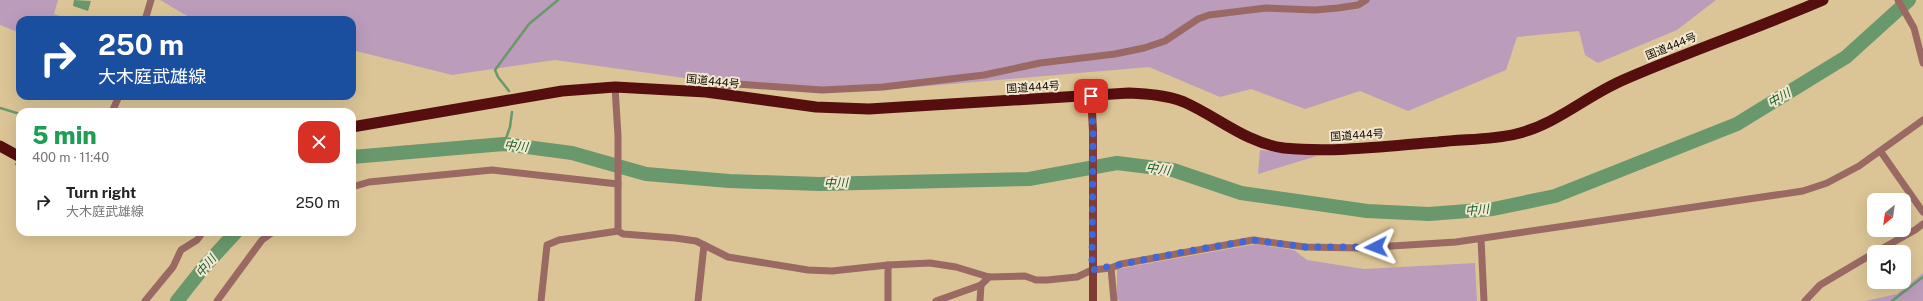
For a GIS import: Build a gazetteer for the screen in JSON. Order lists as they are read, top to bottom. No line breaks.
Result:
{"streets":{"highway":["国道444号"]},"water":["中川"],"north":"bottom left","page":{"turn":["250 m","大木庭武雄線"],"heading":["5 min","400 m · 11:40"],"list":[{"name":"Turn right","note":"大木庭武雄線","value":"250 m"}]}}
